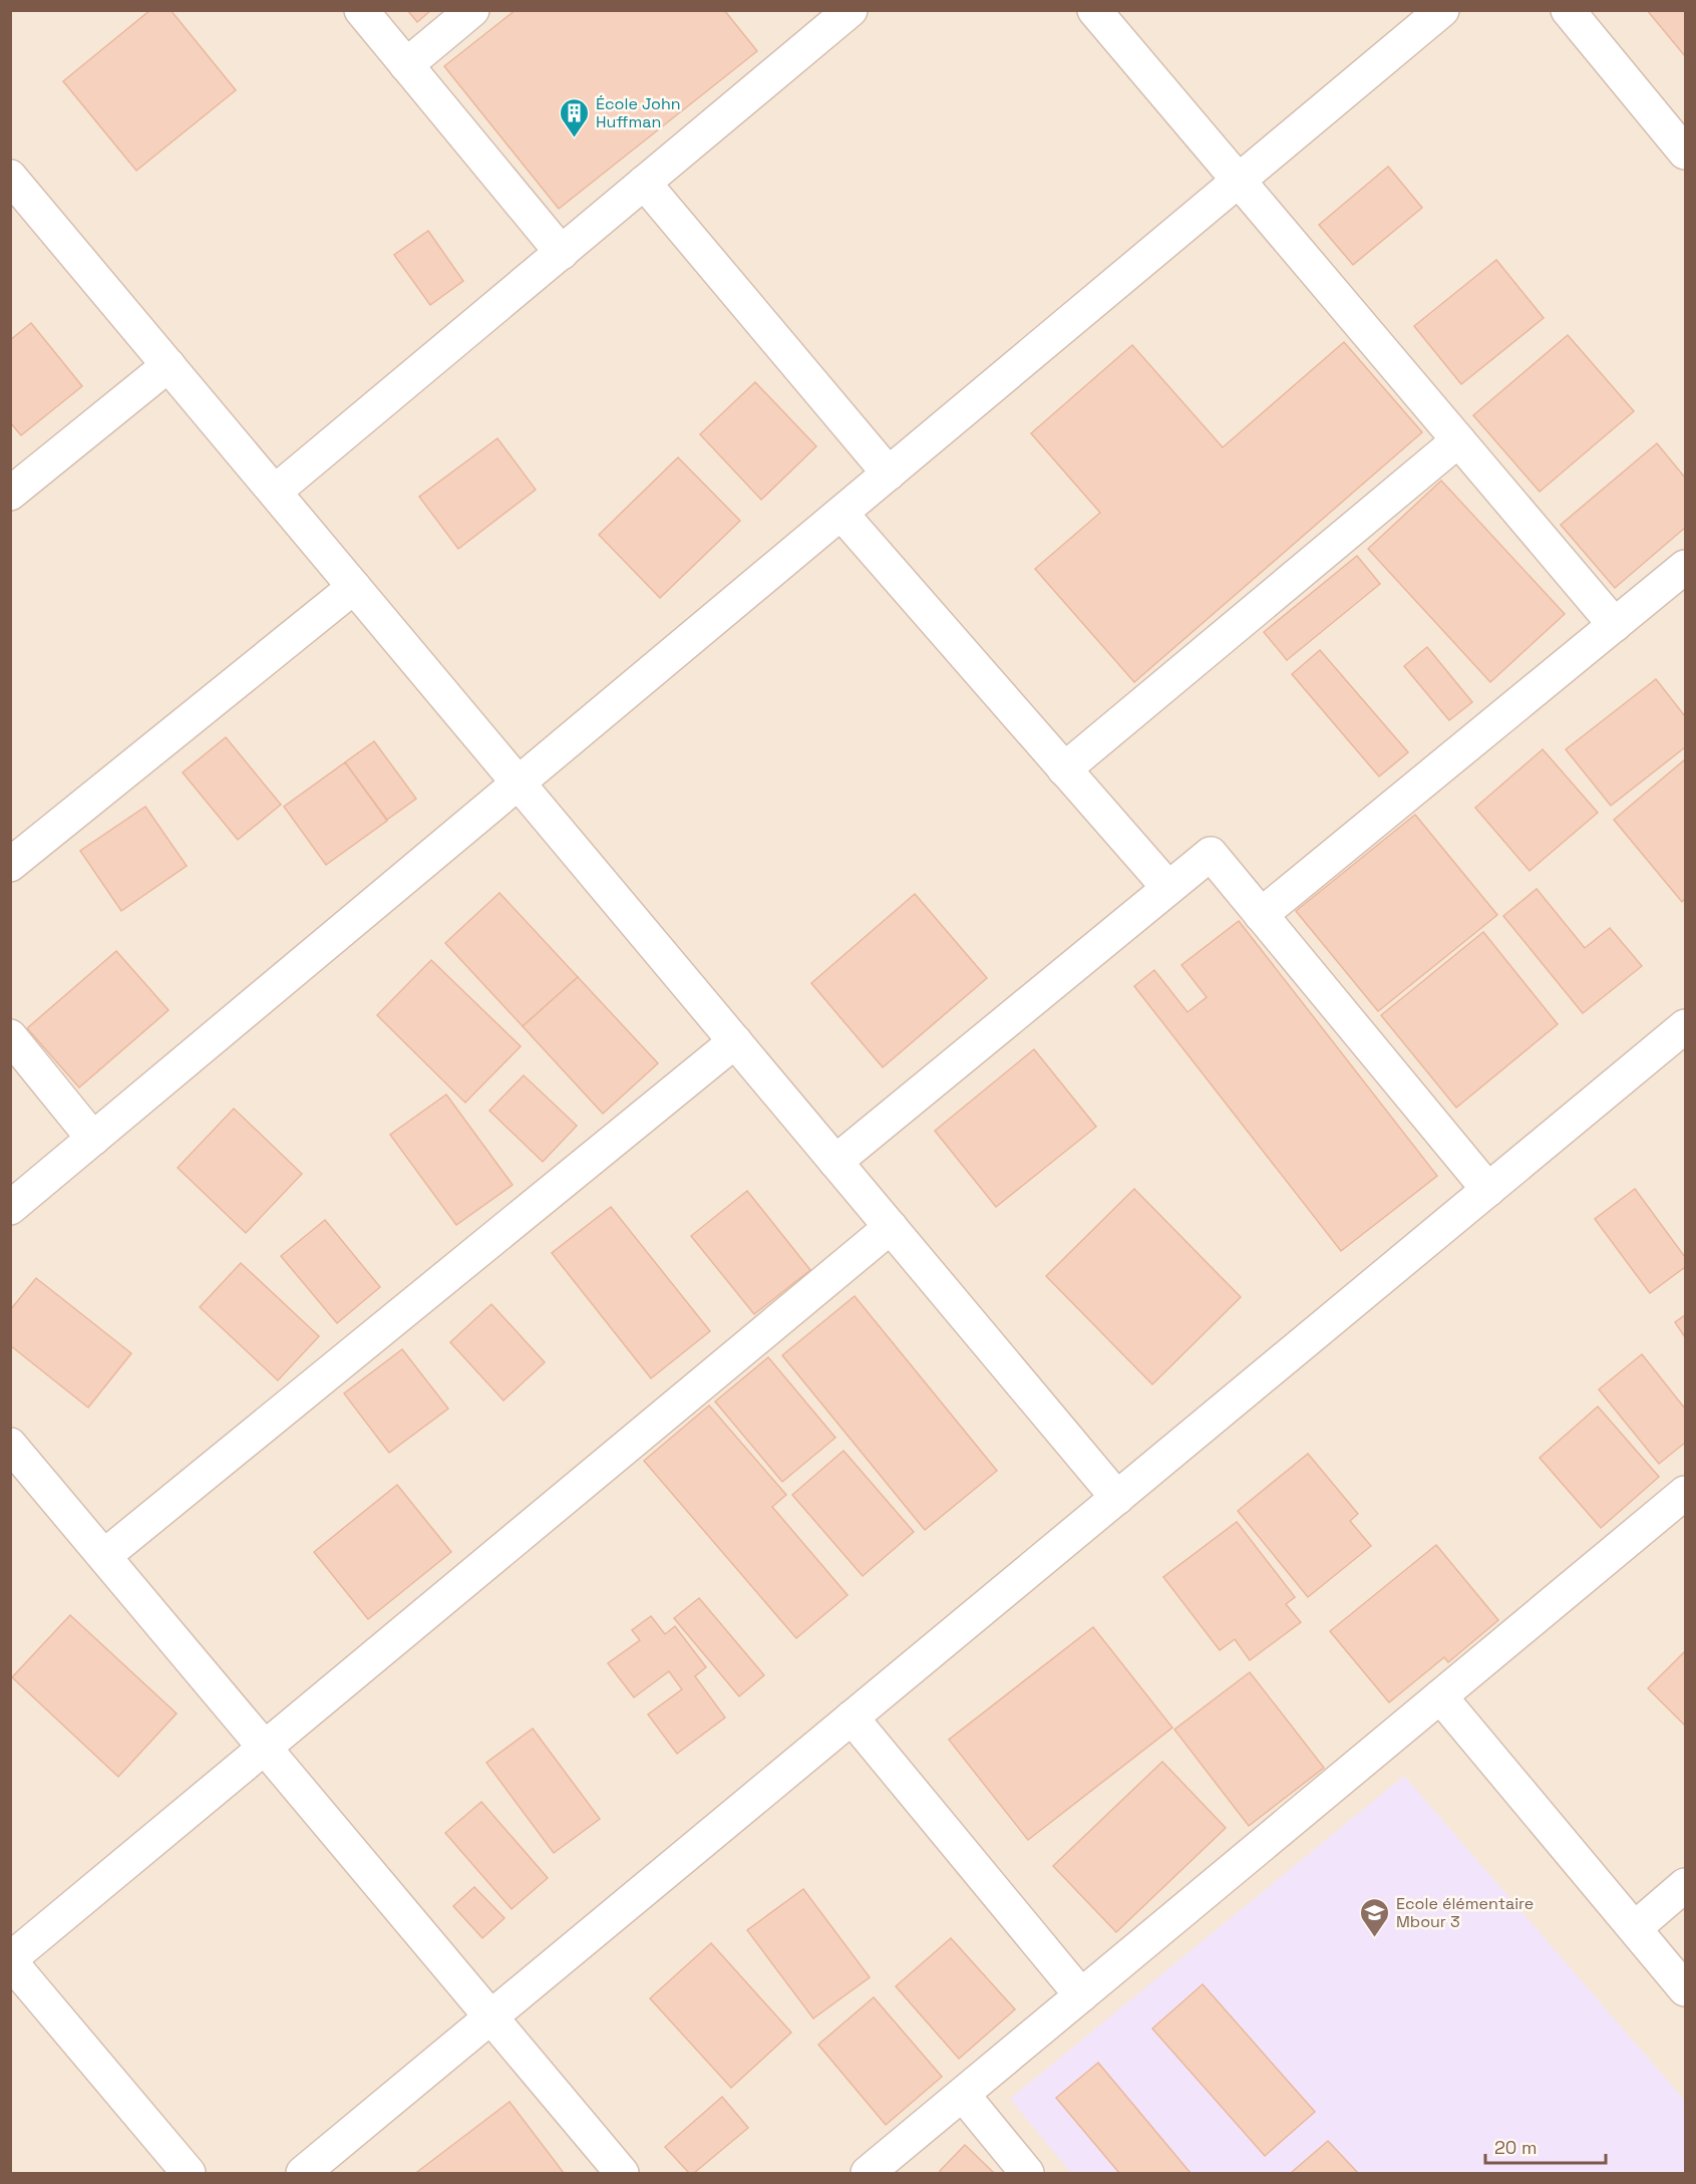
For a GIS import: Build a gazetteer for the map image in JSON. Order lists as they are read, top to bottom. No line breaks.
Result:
{"places":{"building":["École John Huffman"],"school or university":["Ecole élémentaire Mbour 3"]},"scale_bar":"20 m"}
